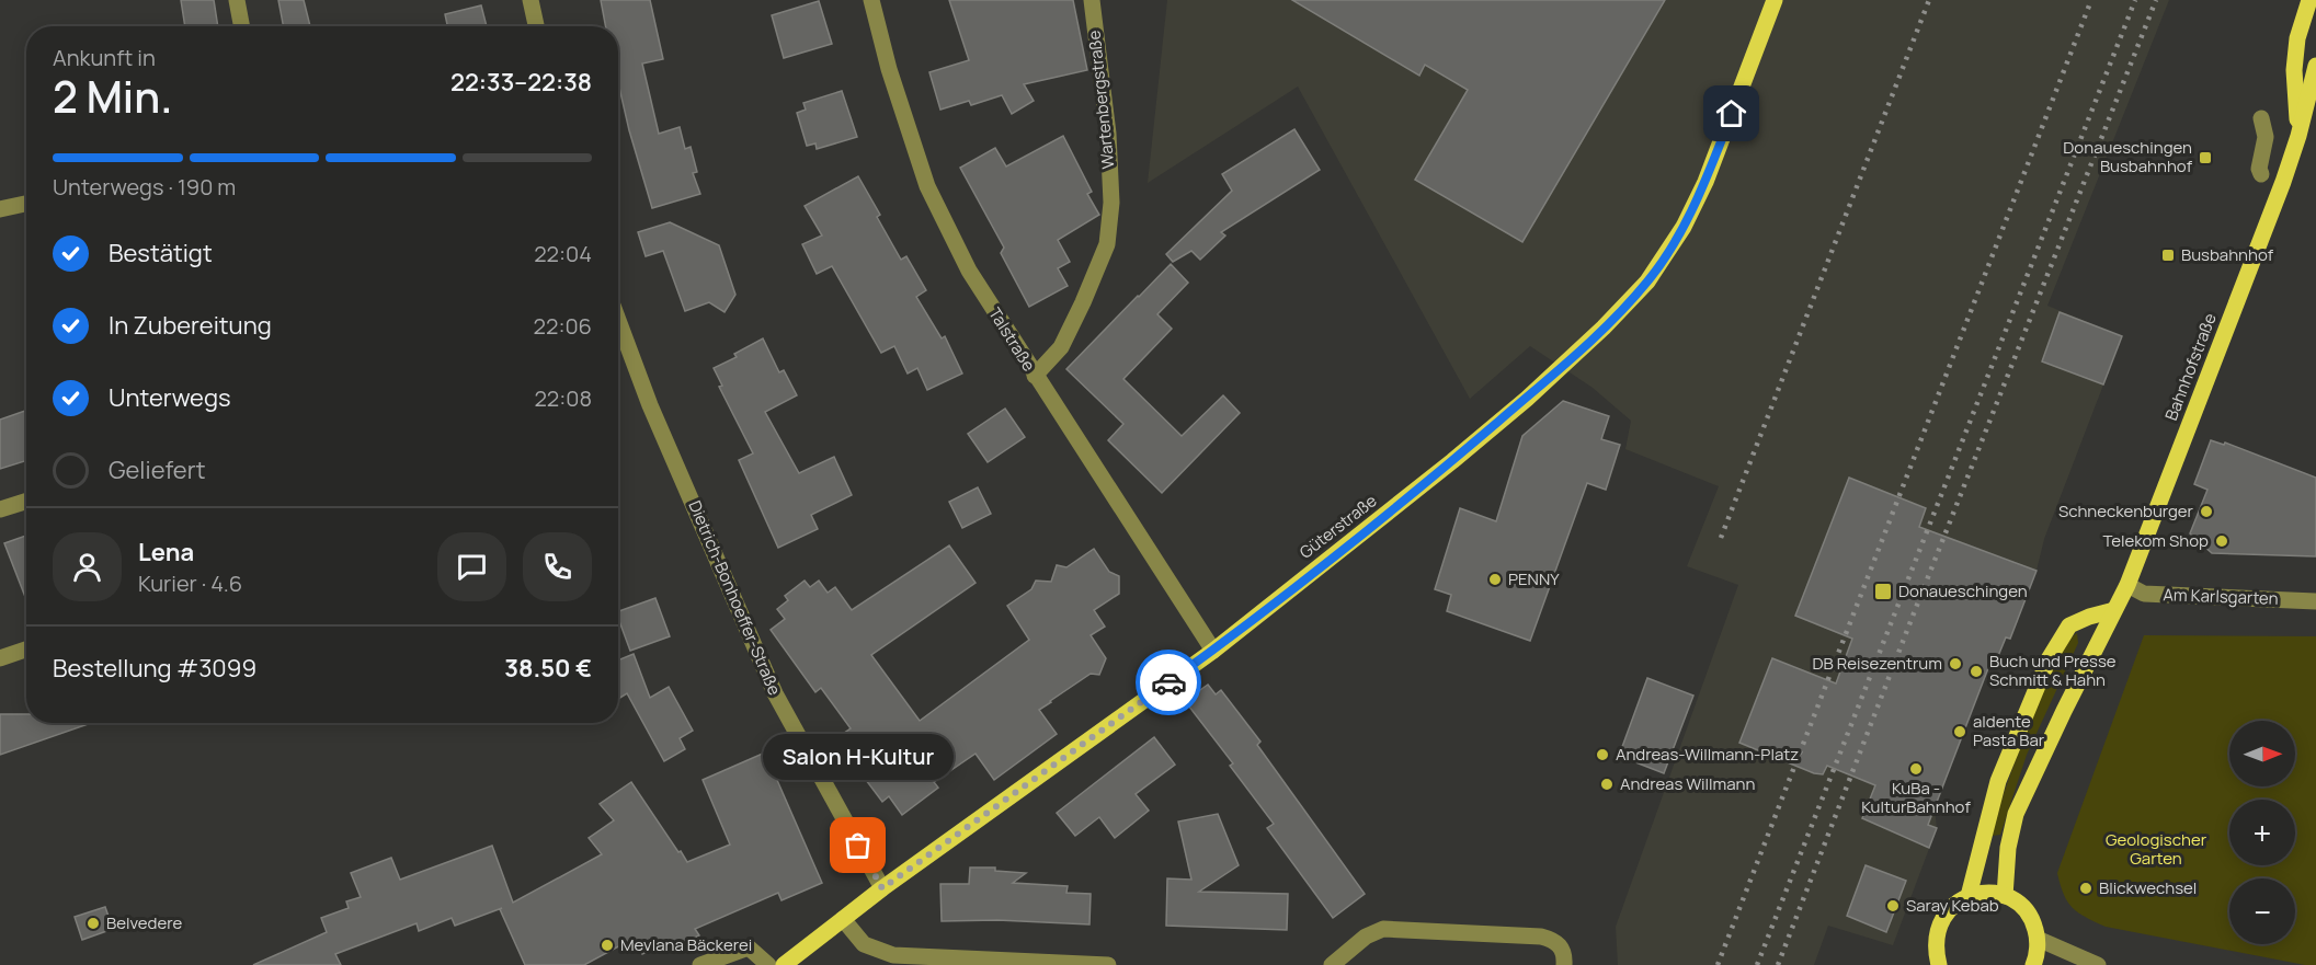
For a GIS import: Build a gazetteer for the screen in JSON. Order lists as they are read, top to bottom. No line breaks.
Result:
{"streets":{"main road":["Bahnhofstraße","Güterstraße"],"street":["Wartenbergstraße","Talstraße","Am Karlsgarten","Dietrich-Bonhoeffer-Straße"]},"crossings":[["Wartenbergstraße","Talstraße"],["Talstraße","Güterstraße"],["Bahnhofstraße","Am Karlsgarten"],["Güterstraße","Dietrich-Bonhoeffer-Straße"]],"parks":["Geologischer Garten"],"places":{"transit":["Donaueschingen Busbahnhof","Busbahnhof","Donaueschingen"],"other":["Schneckenburger","Telekom Shop","PENNY","DB Reisezentrum","Buch und Presse Schmitt & Hahn","aldente Pasta Bar","Andreas-Willmann-Platz","KuBa - KulturBahnhof","Andreas Willmann","Salon H-Kultur","Blickwechsel","Saray Kebab","Belvedere","Mevlana Bäckerei"]},"north":"right","page":{"heading":["2 Min.","Ankunft in","22:33–22:38"],"panel":["Lena","Kurier · 4.6","Bestellung #3099","38.50 €"],"bar":"Unterwegs · 190 m","list":[["Bestätigt","22:04"],["In Zubereitung","22:06"],["Unterwegs","22:08"],"Geliefert"],"map_buttons":["+","−"],"bubble":"Salon H-Kultur"}}
